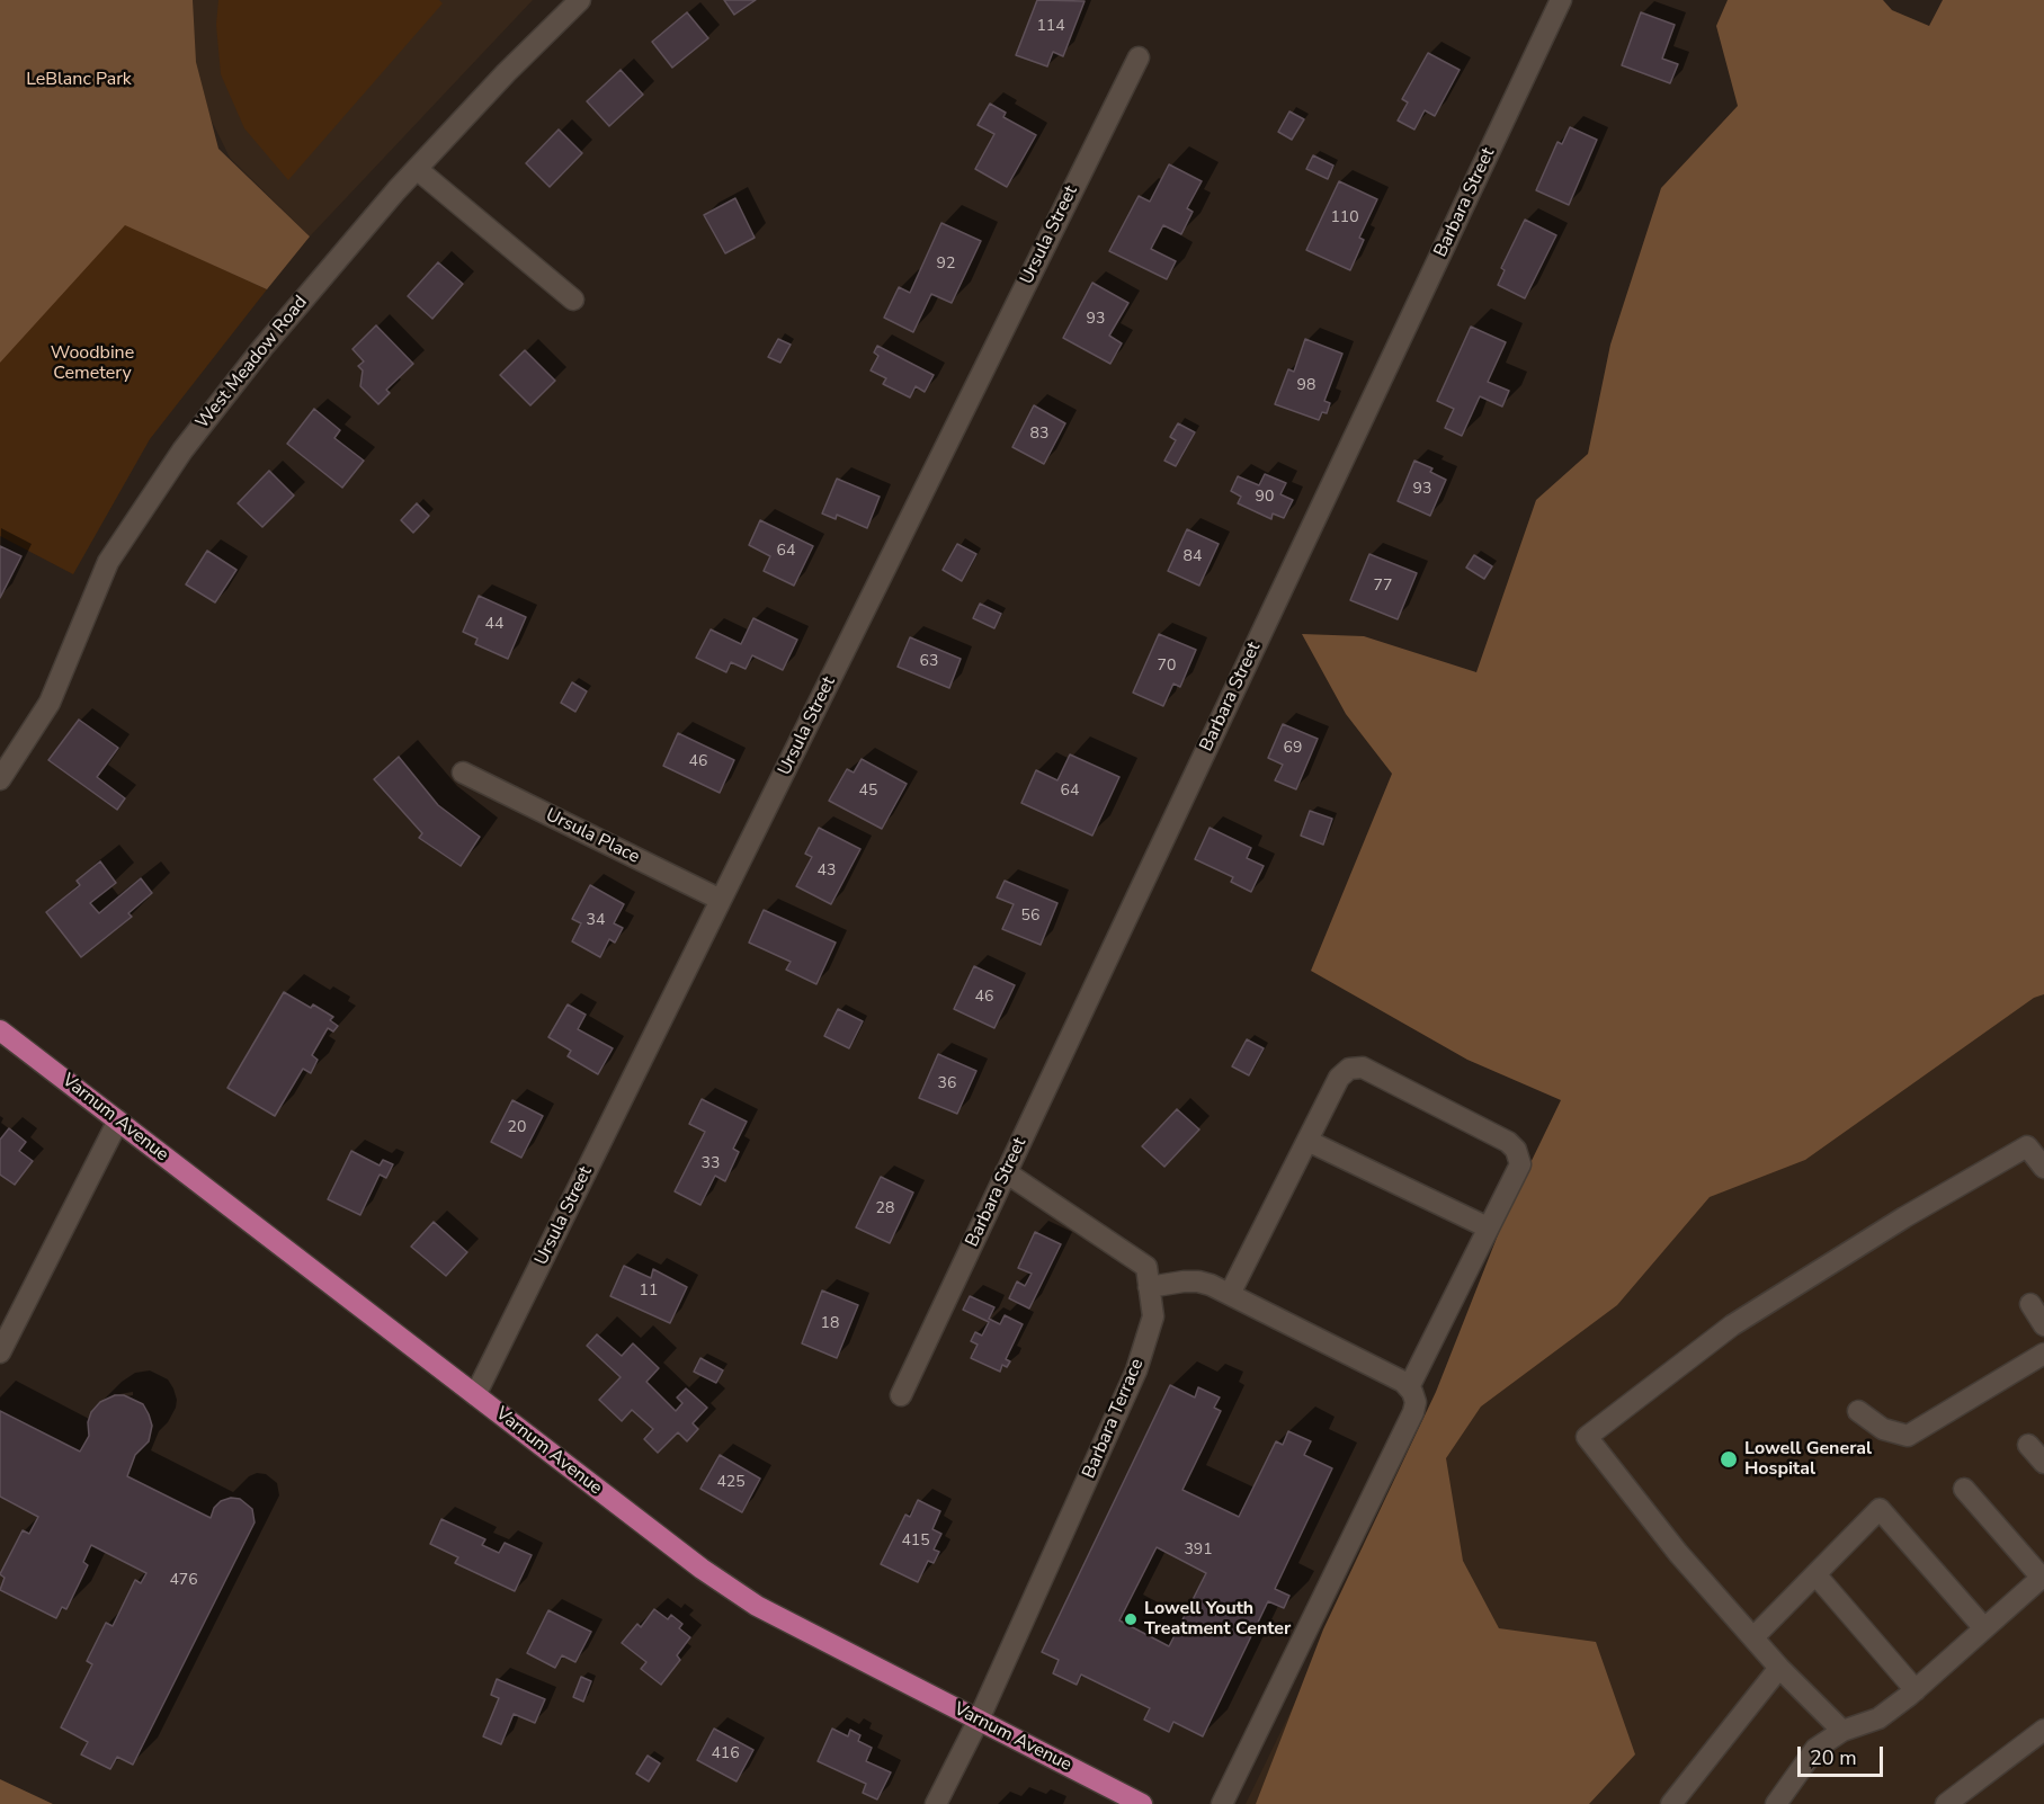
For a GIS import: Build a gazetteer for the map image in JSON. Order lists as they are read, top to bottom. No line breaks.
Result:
{"streets":{"main road":["Varnum Avenue"],"street":["Barbara Street","Ursula Street","West Meadow Road","Ursula Place","Barbara Terrace"]},"crossings":[["Barbara Street","Barbara Terrace"],["Ursula Street","Ursula Place"],["Ursula Street","Varnum Avenue"],["Varnum Avenue","Barbara Terrace"]],"parks":["LeBlanc Park","Woodbine Cemetery"],"places":["Lowell General Hospital","Lowell Youth Treatment Center"],"house_numbers":["114","110","92","93","98","83","93","90","64","84","77","44","63","70","69","46","45","64","43","56","34","46","36","20","33","28","11","18","425","415","391","476","416"],"scale_bar":"20 m"}
